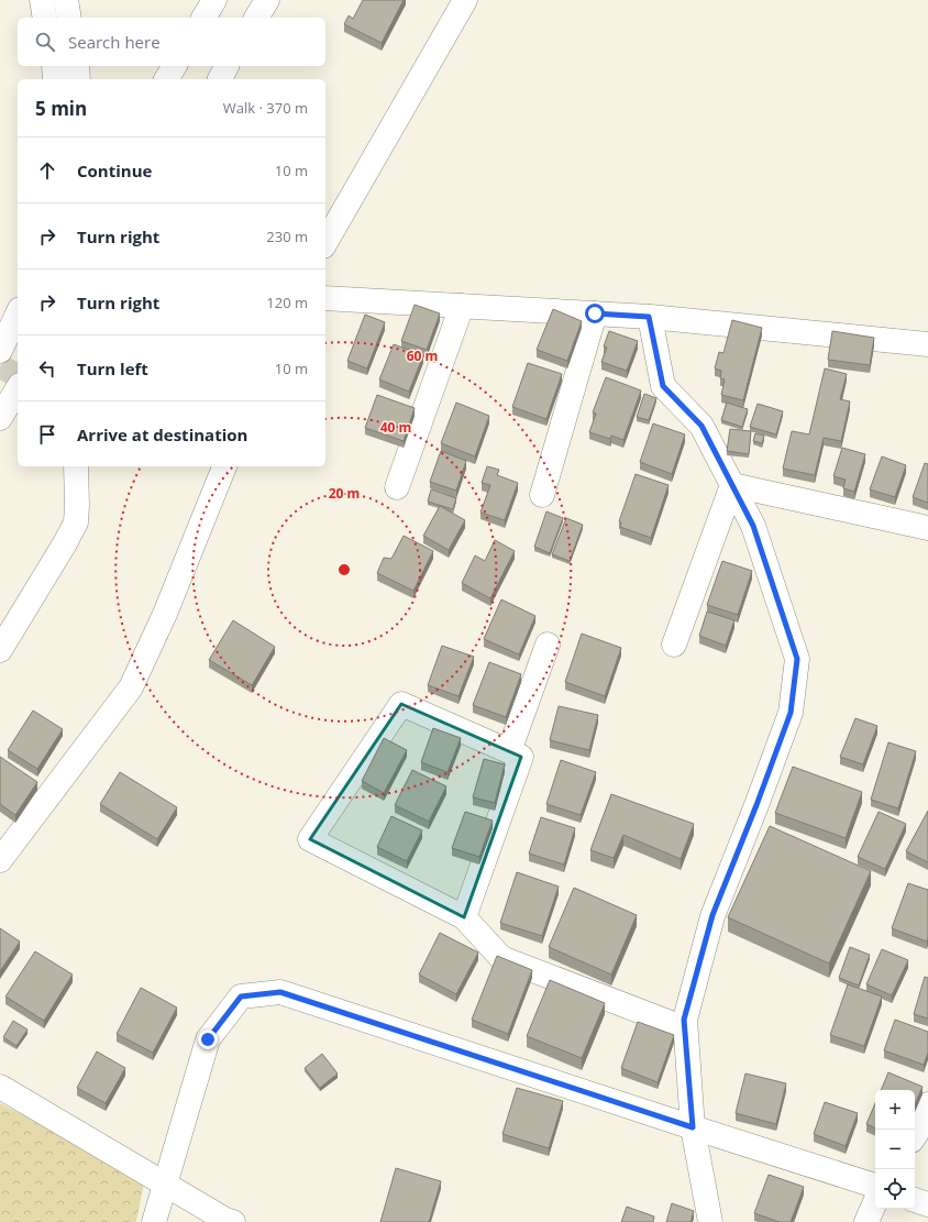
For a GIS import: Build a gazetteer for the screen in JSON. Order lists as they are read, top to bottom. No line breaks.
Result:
{"page":{"search":"Search here","heading":["5 min","Walk · 370 m"],"list":[["Continue","10 m"],["Turn right","230 m"],["Turn right","120 m"],["Turn left","10 m"],"Arrive at destination"],"map_buttons":["+","−"]},"rings":["60 m","40 m","20 m"]}
